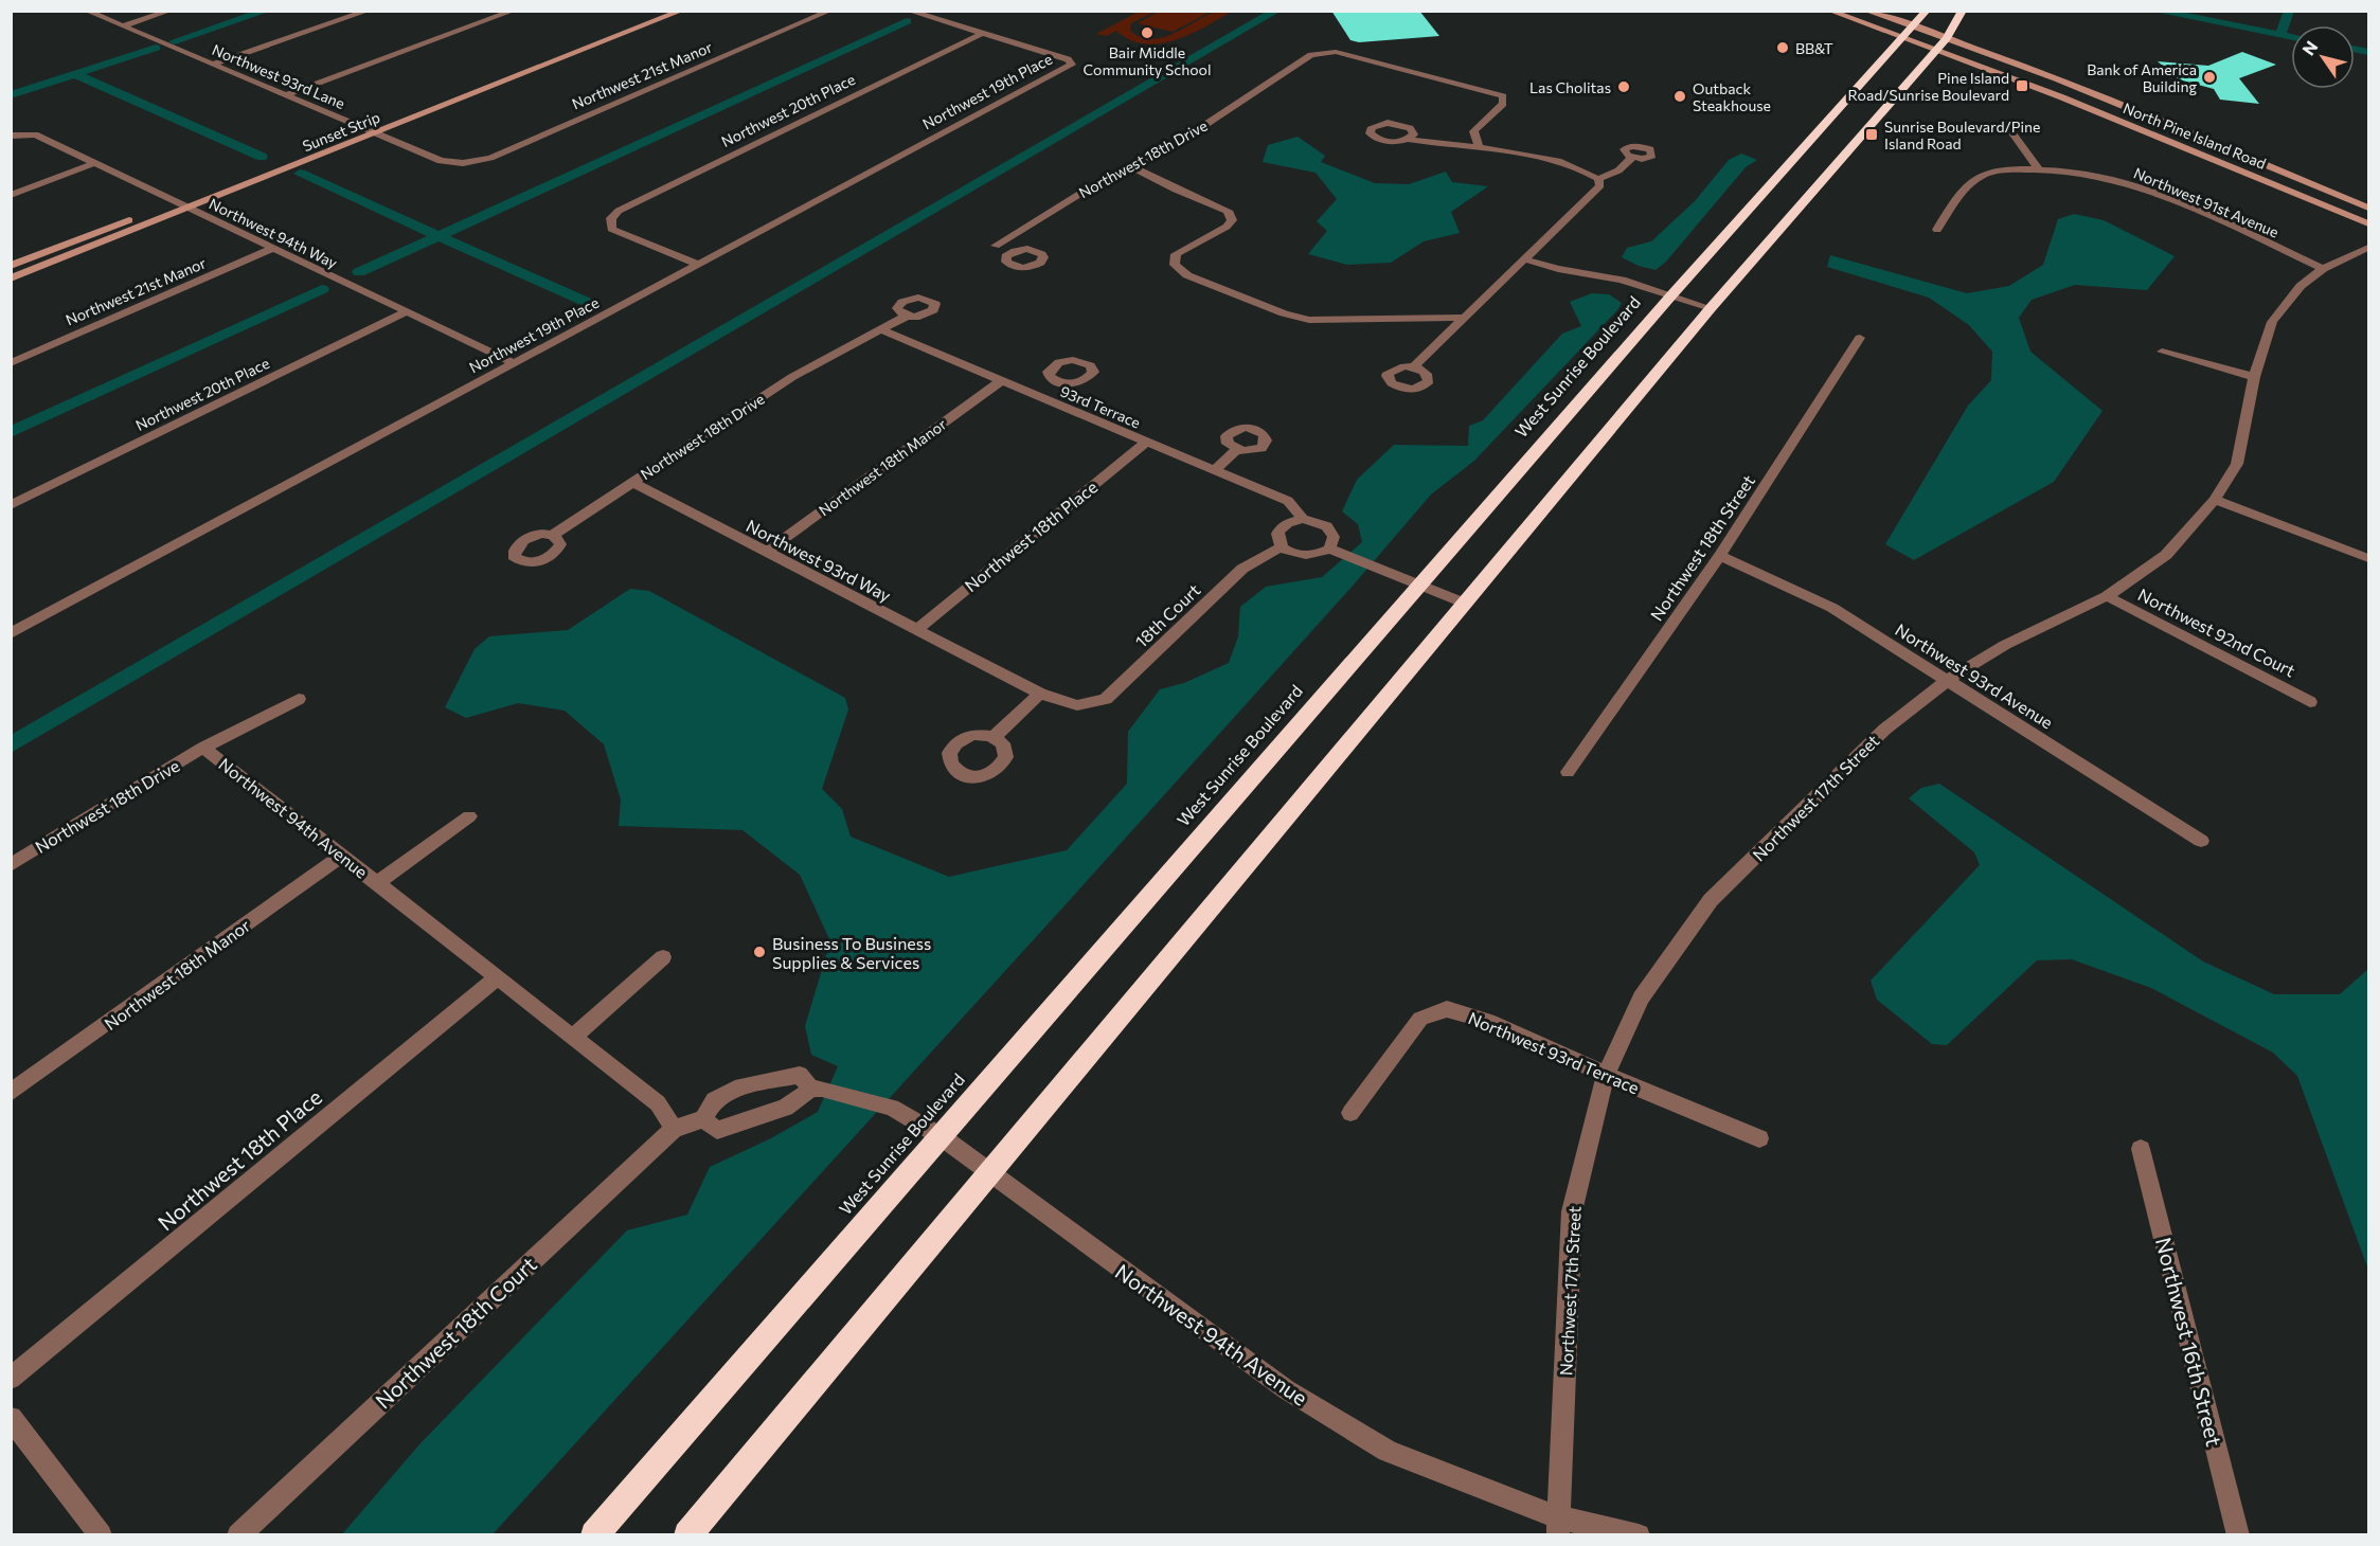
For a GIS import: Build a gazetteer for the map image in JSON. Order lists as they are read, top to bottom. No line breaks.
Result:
{"streets":{"highway":["West Sunrise Boulevard"],"street":["Northwest 21st Manor","Northwest 93rd Lane","Northwest 19th Place","Northwest 20th Place","Sunset Strip","North Pine Island Road","Northwest 18th Drive","Northwest 91st Avenue","Northwest 94th Way","93rd Terrace","Northwest 18th Manor","Northwest 18th Place","Northwest 18th Street","Northwest 93rd Way","18th Court","Northwest 92nd Court","Northwest 93rd Avenue","Northwest 17th Street","Northwest 94th Avenue","Northwest 93rd Terrace","Northwest 18th Court","Northwest 16th Street"]},"crossings":[["Northwest 21st Manor","Northwest 93rd Lane"],["Northwest 21st Manor","Northwest 94th Way"],["Northwest 93rd Lane","Sunset Strip"],["Northwest 19th Place","Northwest 20th Place"],["Northwest 19th Place","Northwest 94th Way"],["Northwest 20th Place","Northwest 94th Way"],["Sunset Strip","Northwest 94th Way"],["North Pine Island Road","West Sunrise Boulevard"],["Northwest 18th Drive","93rd Terrace"],["Northwest 18th Drive","Northwest 93rd Way"],["Northwest 18th Drive","Northwest 94th Avenue"],["Northwest 91st Avenue","Northwest 17th Street"],["West Sunrise Boulevard","Northwest 94th Avenue"],["93rd Terrace","Northwest 18th Manor"],["93rd Terrace","Northwest 18th Place"],["Northwest 18th Manor","Northwest 93rd Way"],["Northwest 18th Manor","Northwest 94th Avenue"],["Northwest 18th Place","Northwest 93rd Way"],["Northwest 18th Place","Northwest 94th Avenue"],["Northwest 18th Street","Northwest 93rd Avenue"],["Northwest 93rd Way","18th Court"],["Northwest 92nd Court","Northwest 17th Street"],["Northwest 93rd Avenue","Northwest 17th Street"],["Northwest 17th Street","Northwest 94th Avenue"],["Northwest 17th Street","Northwest 93rd Terrace"],["Northwest 94th Avenue","Northwest 18th Court"]],"places":{"other":["Bair Middle Community School","BB&T","Bank of America Building","Las Cholitas","Outback Steakhouse","Business To Business Supplies & Services"],"transit":["Pine Island Road/Sunrise Boulevard","Sunrise Boulevard/Pine Island Road"]},"north":"top left"}
